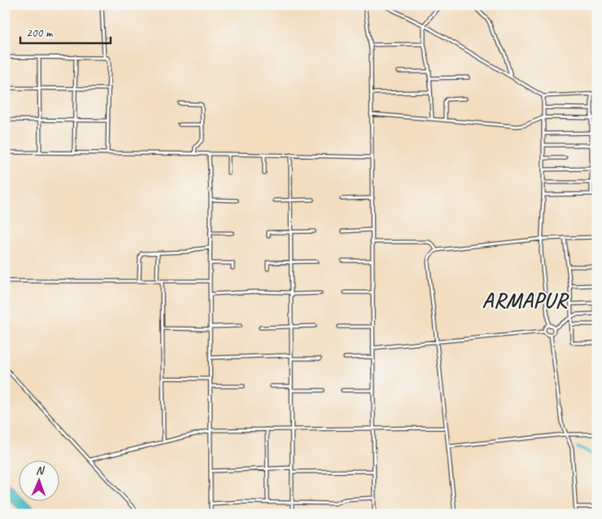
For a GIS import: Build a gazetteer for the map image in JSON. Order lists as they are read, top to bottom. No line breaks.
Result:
{"districts":["ARMAPUR"],"scale_bar":"200 m","north":"top"}
